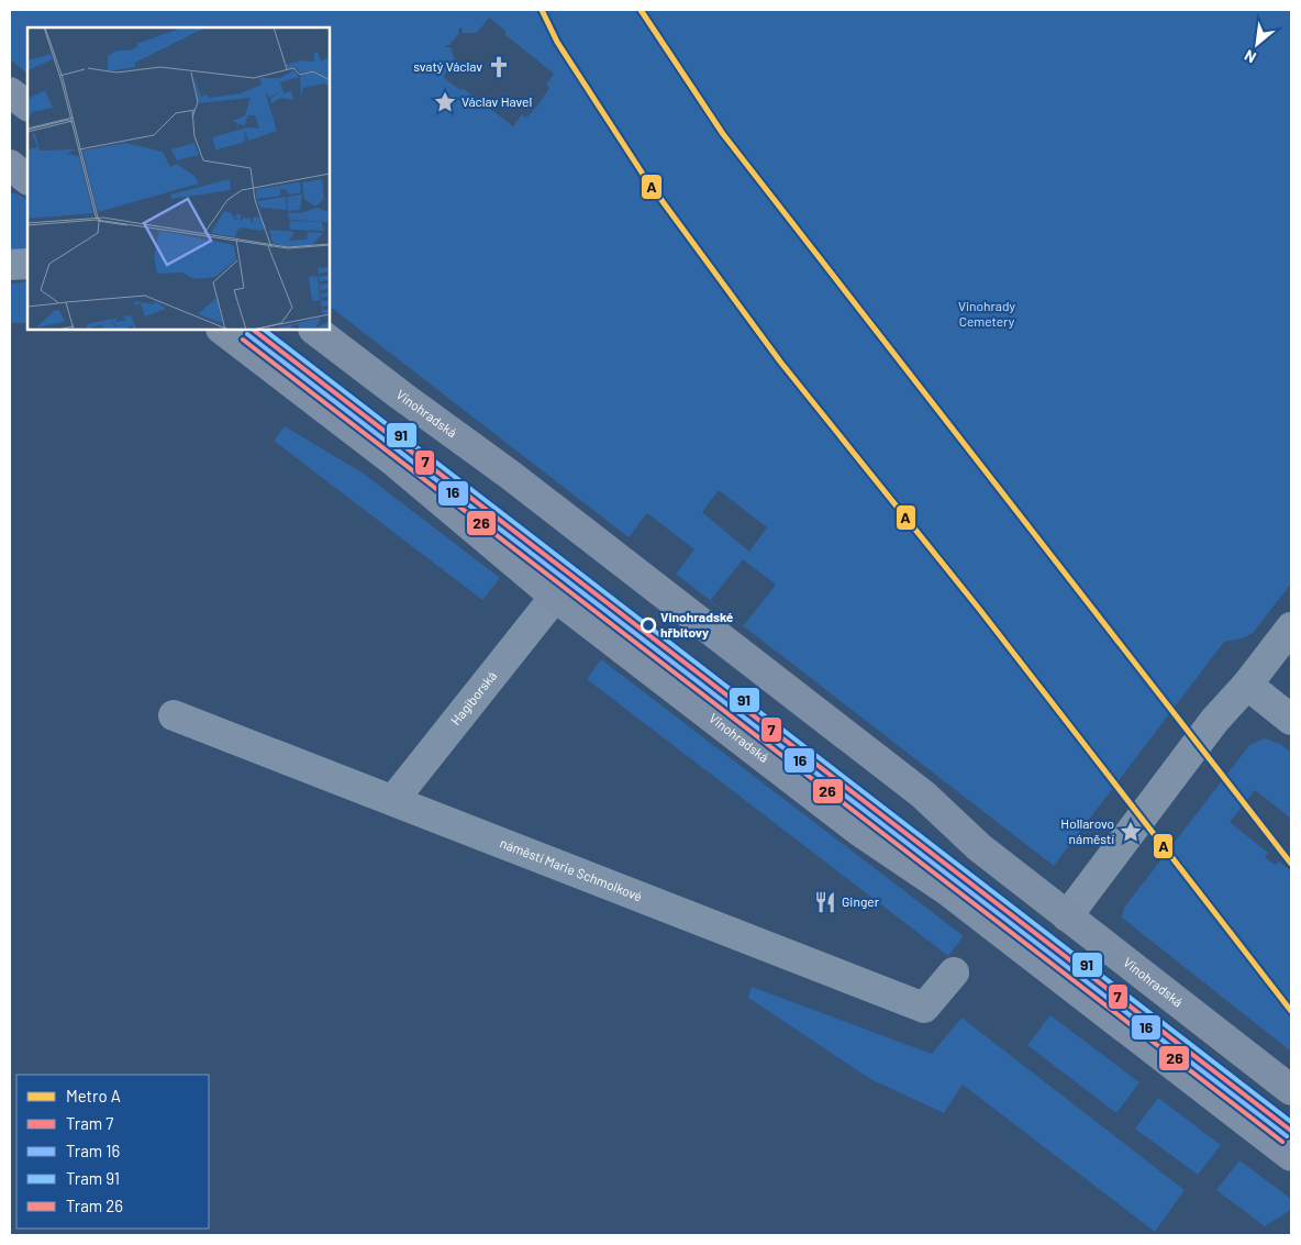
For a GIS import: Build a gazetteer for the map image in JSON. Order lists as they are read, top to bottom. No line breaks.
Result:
{"streets":{"main road":["Vinohradská"],"street":["Hagiborská","náměstí Marie Schmolkové"]},"crossings":[["Vinohradská","Hagiborská"],["Hagiborská","náměstí Marie Schmolkové"]],"parks":["Vinohrady Cemetery"],"places":{"church":["svatý Václav"],"place":["Václav Havel","Hollarovo náměstí"],"other":["Vinohradské hřbitovy"],"restaurant":["Ginger"]},"lines":["metro line A","tram line 7","tram line 91","tram line 16","tram line 26"],"legend":["Metro A","Tram 7","Tram 16","Tram 91","Tram 26"],"north":"bottom left"}
